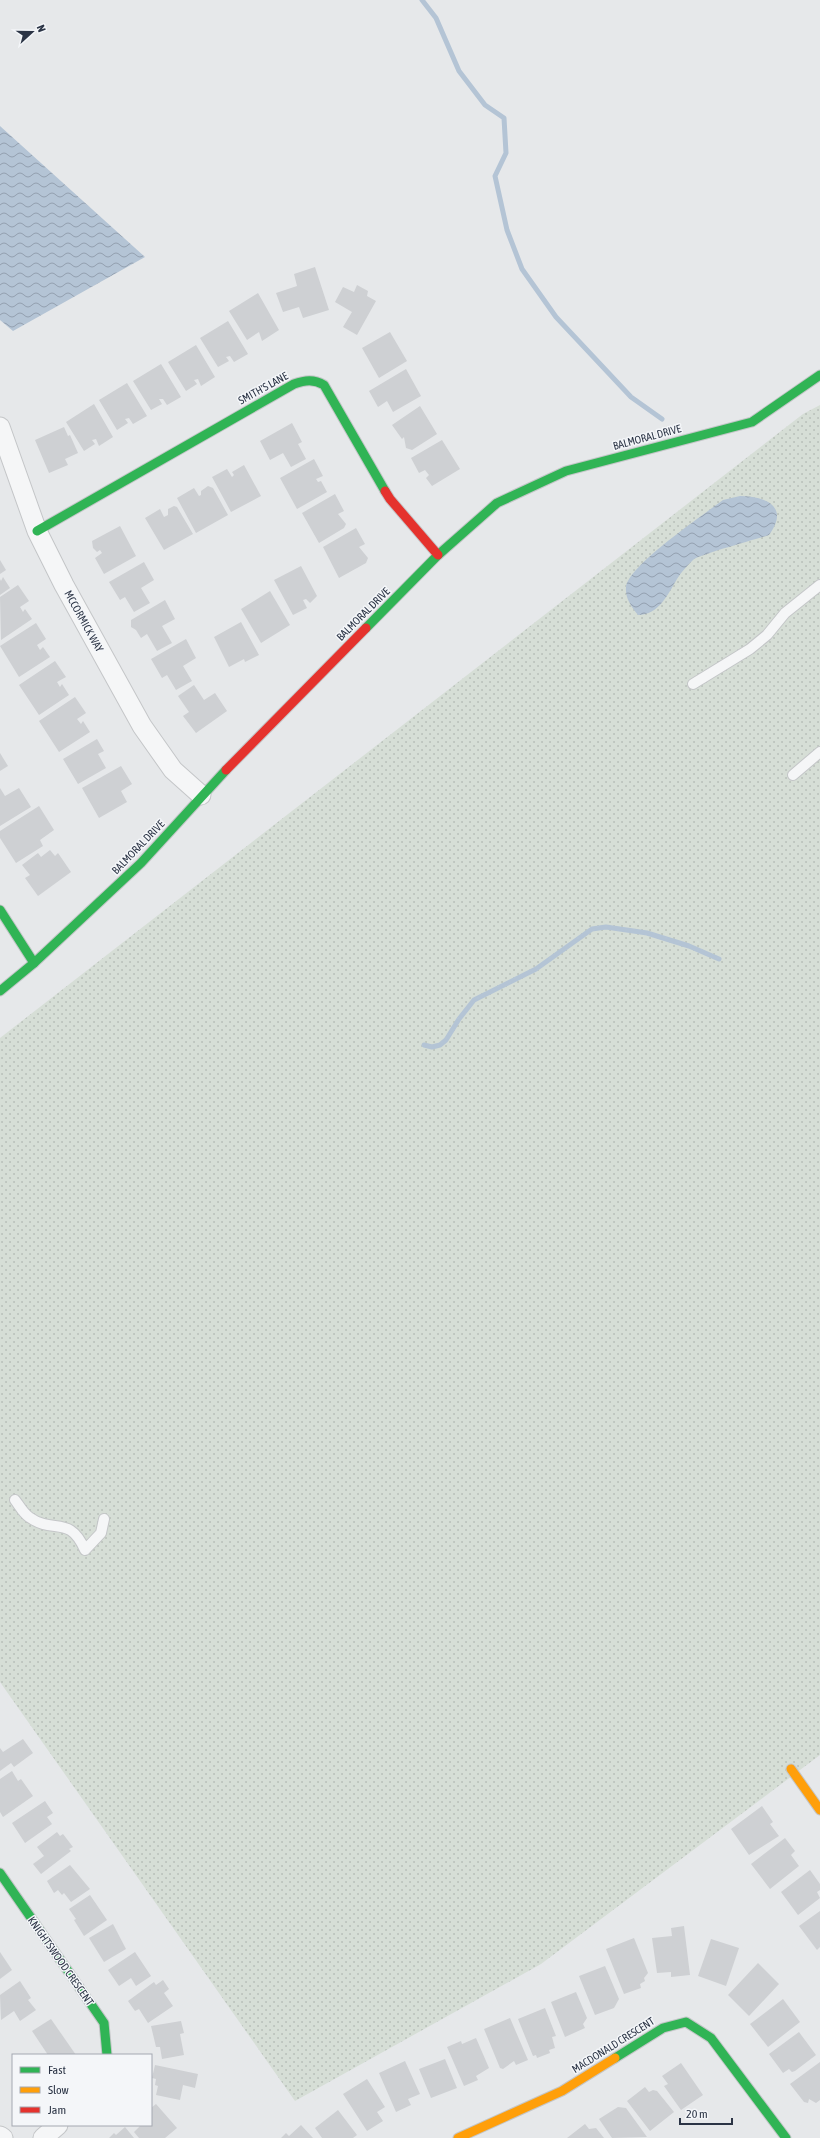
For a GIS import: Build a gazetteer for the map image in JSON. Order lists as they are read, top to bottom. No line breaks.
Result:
{"streets":{"street":["SMITH'S LANE","BALMORAL DRIVE","MCCORMICK WAY","KNIGHTSWOOD CRESCENT","MACDONALD CRESCENT"]},"crossings":[["SMITH'S LANE","BALMORAL DRIVE"],["SMITH'S LANE","MCCORMICK WAY"],["BALMORAL DRIVE","MCCORMICK WAY"]],"legend":["Fast","Slow","Jam"],"scale_bar":"20 m","north":"right"}
